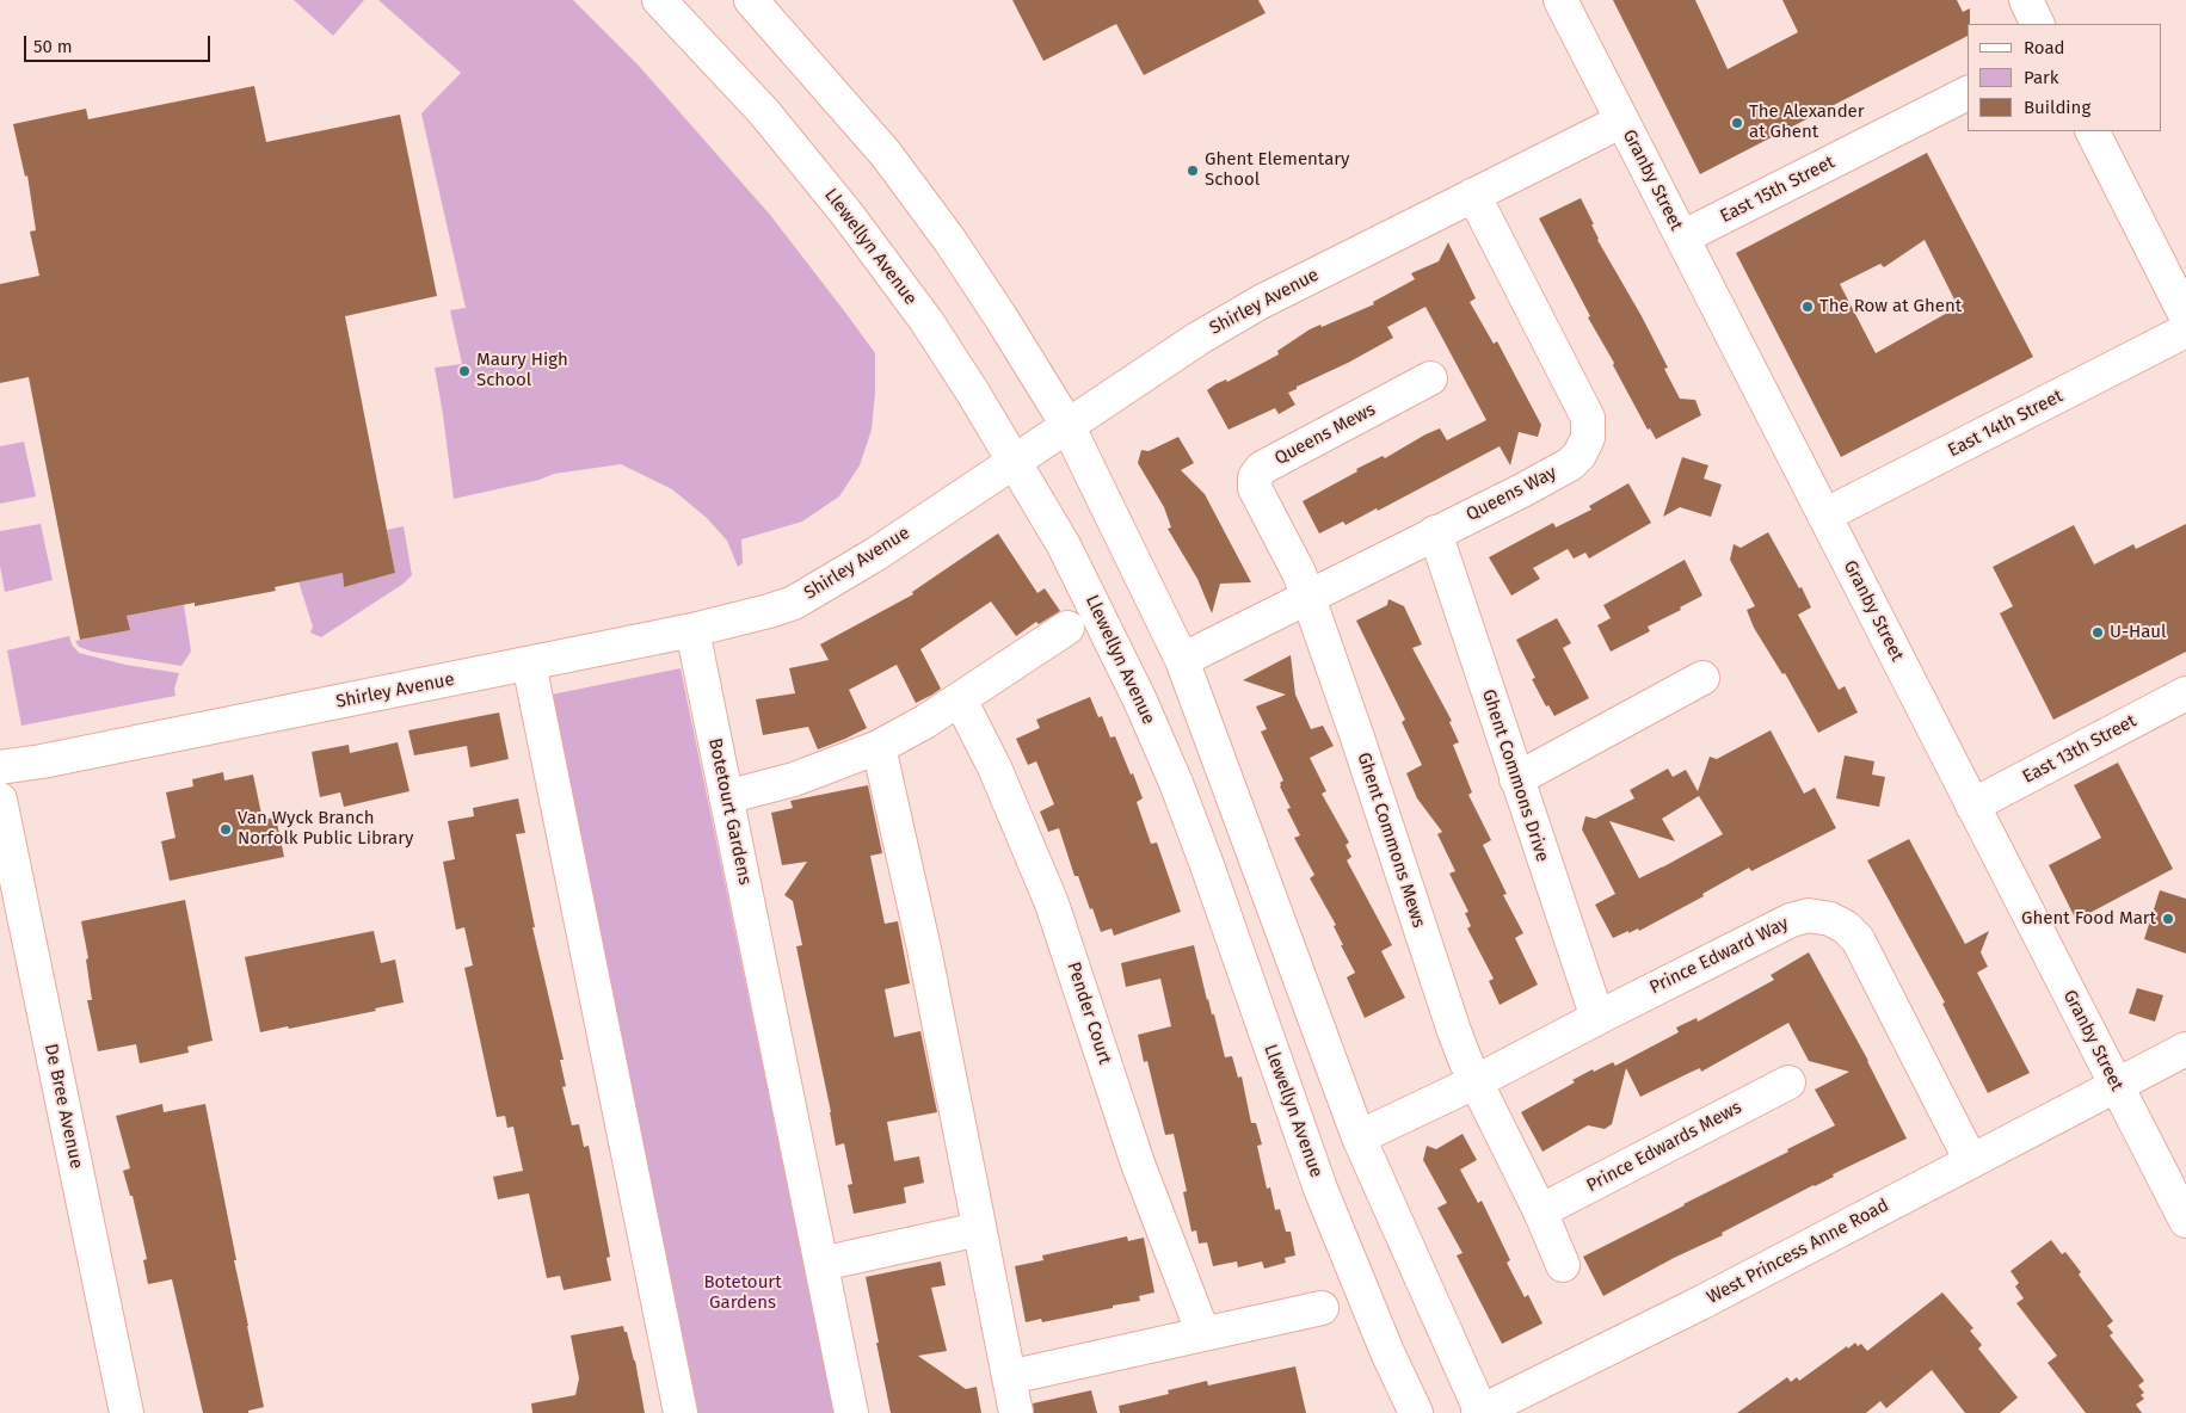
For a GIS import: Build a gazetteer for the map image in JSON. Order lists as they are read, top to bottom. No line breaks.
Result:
{"streets":{"street":["Granby Street","East 15th Street","Llewellyn Avenue","Shirley Avenue","East 14th Street","Queens Mews","Queens Way","East 13th Street","Ghent Commons Drive","Botetourt Gardens","Ghent Commons Mews","Prince Edward Way","Pender Court","De Bree Avenue","Prince Edwards Mews","West Princess Anne Road"]},"crossings":[["Granby Street","East 15th Street"],["Granby Street","Shirley Avenue"],["Granby Street","East 14th Street"],["Granby Street","East 13th Street"],["Granby Street","West Princess Anne Road"],["Llewellyn Avenue","Shirley Avenue"],["Shirley Avenue","Queens Way"],["Shirley Avenue","Botetourt Gardens"],["Queens Mews","Queens Way"],["Queens Mews","Ghent Commons Mews"],["Queens Way","Ghent Commons Drive"],["Queens Way","Ghent Commons Mews"],["Ghent Commons Drive","Prince Edward Way"],["Ghent Commons Mews","Prince Edward Way"],["Prince Edward Way","West Princess Anne Road"]],"parks":["Botetourt Gardens"],"places":["The Alexander at Ghent","Ghent Elementary School","The Row at Ghent","Maury High School","U-Haul","Van Wyck Branch Norfolk Public Library","Ghent Food Mart"],"legend":["Road","Park","Building"],"scale_bar":"50 m"}
